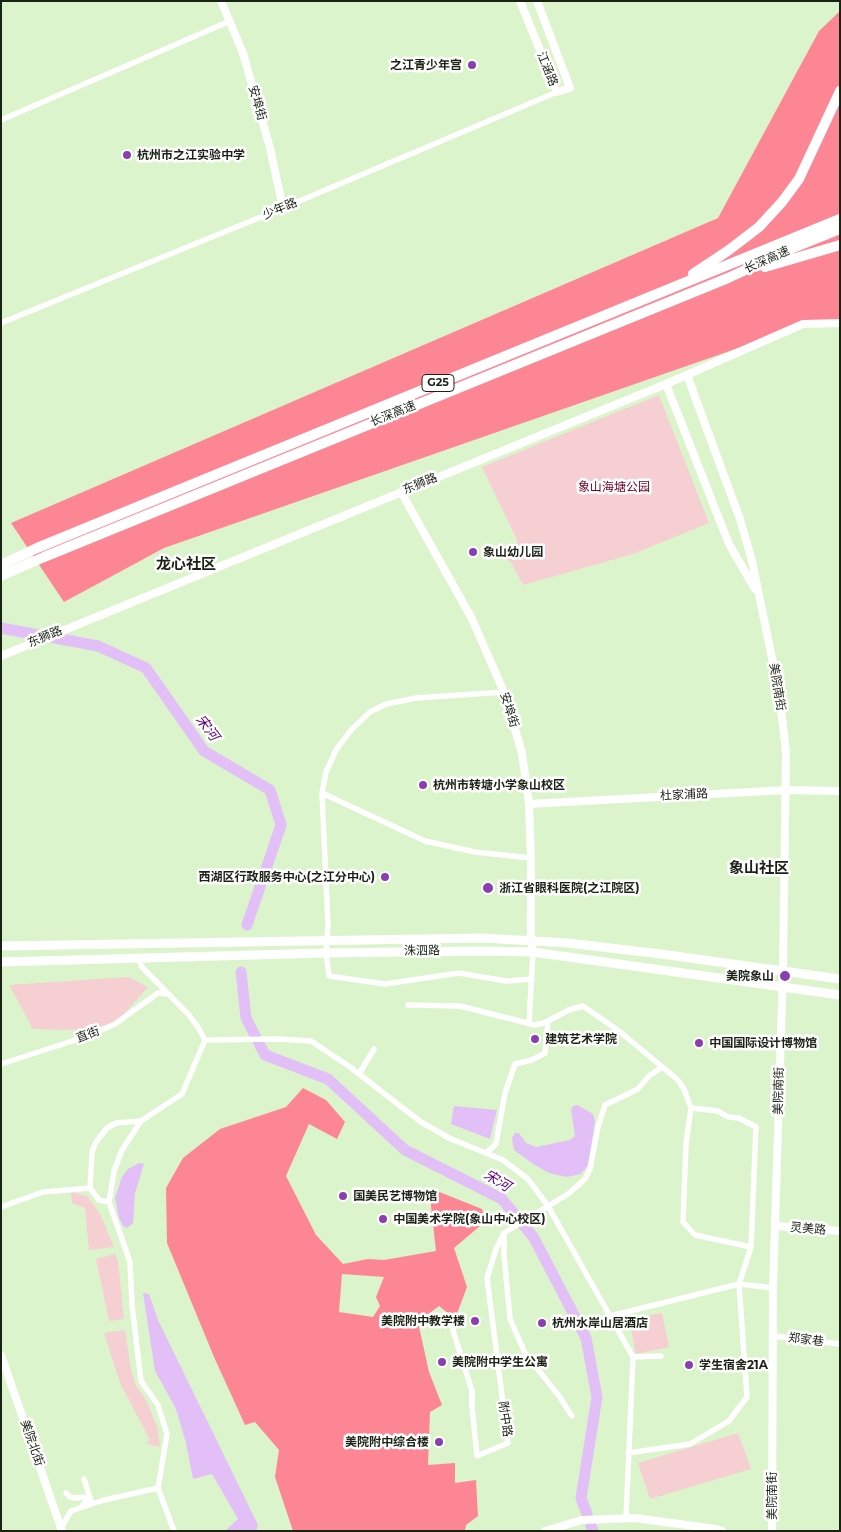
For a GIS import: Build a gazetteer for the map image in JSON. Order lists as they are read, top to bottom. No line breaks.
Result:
{"streets":{"highway":["长深高速","G25"],"main road":["洙泗路"],"street":["江涵路","安埠街","少年路","东狮路","美院南街","杜家浦路","直街","灵美路","郑家巷","附中路","美院北街"]},"crossings":[["江涵路","少年路"],["安埠街","少年路"],["安埠街","东狮路"],["安埠街","杜家浦路"],["安埠街","洙泗路"],["东狮路","美院南街"],["美院南街","杜家浦路"],["美院南街","洙泗路"],["美院南街","灵美路"],["美院南街","郑家巷"]],"districts":["龙心社区","象山社区"],"water":["宋河"],"parks":["象山海塘公园"],"places":["之江青少年宫","杭州市之江实验中学","象山幼儿园","杭州市转塘小学象山校区","西湖区行政服务中心(之江分中心)","浙江省眼科医院(之江院区)","美院象山","建筑艺术学院","中国国际设计博物馆","国美民艺博物馆","中国美术学院(象山中心校区)","美院附中教学楼","杭州水岸山居酒店","美院附中学生公寓","学生宿舍21A","美院附中综合楼"]}
